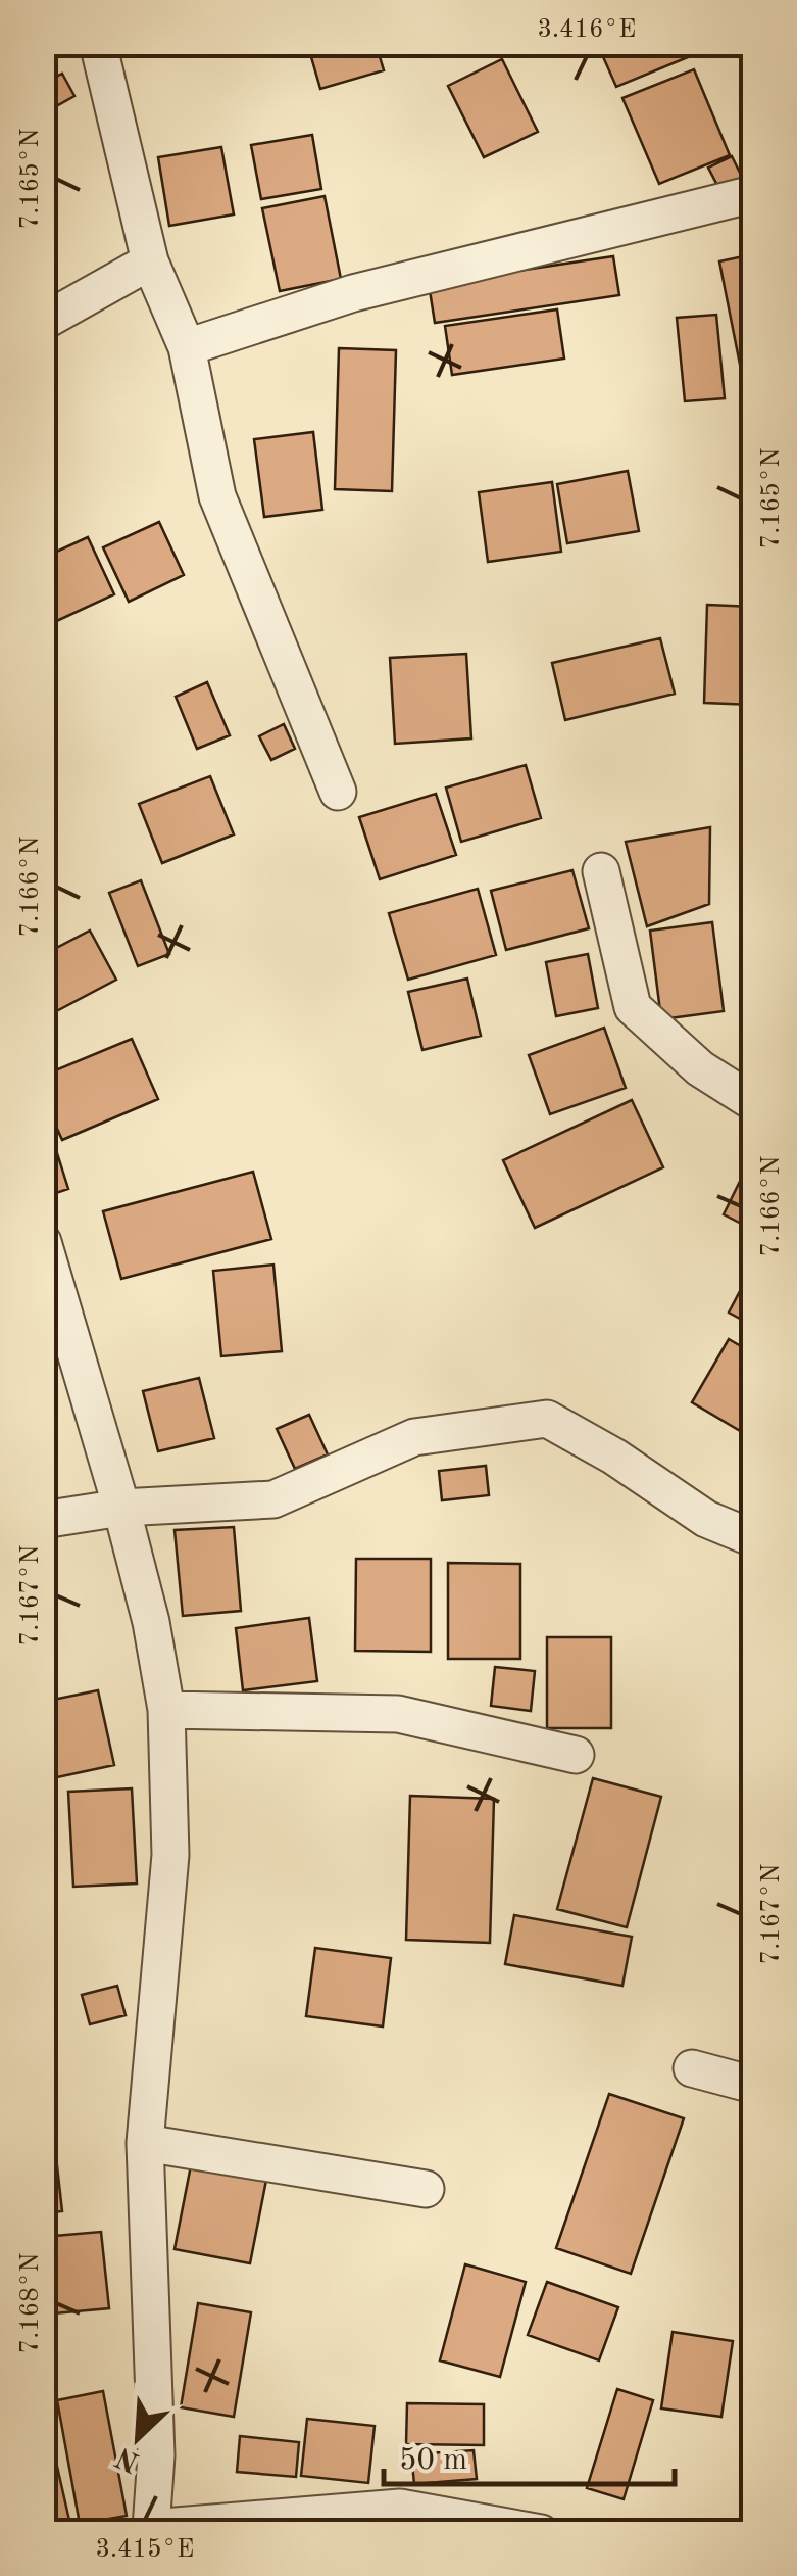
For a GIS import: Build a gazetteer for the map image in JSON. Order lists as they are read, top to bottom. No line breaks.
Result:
{"scale_bar":"50 m","north":"bottom left","coordinates":["3.416°E","7.165°N","7.166°N","7.167°N","7.168°N","3.415°E"]}
